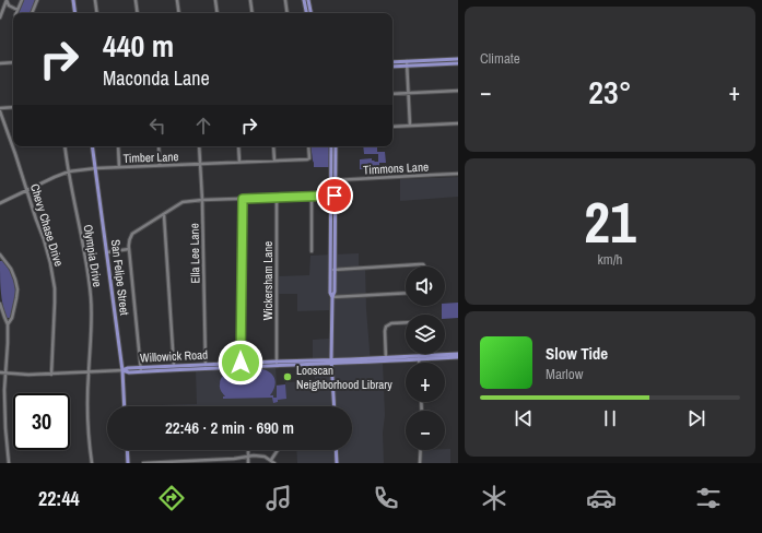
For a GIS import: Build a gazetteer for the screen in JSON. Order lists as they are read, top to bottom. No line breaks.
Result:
{"streets":{"main road":["San Felipe Street","Willowick Road"],"street":["Timber Lane","Timmons Lane","Chevy Chase Drive","Ella Lee Lane","Olympia Drive","Wickersham Lane"]},"crossings":[["Timber Lane","Chevy Chase Drive"],["Timber Lane","Ella Lee Lane"],["Timber Lane","Olympia Drive"],["Timber Lane","San Felipe Street"],["Chevy Chase Drive","Willowick Road"],["Ella Lee Lane","Willowick Road"],["Olympia Drive","Willowick Road"],["San Felipe Street","Willowick Road"],["Wickersham Lane","Willowick Road"]],"places":["Looscan Neighborhood Library"],"page":{"tile":["Climate",["21","km/h"]],"turn":["440 m","Maconda Lane"],"heat":["−","23°","+"],"map_buttons":["+","−"],"song":["Slow Tide","Marlow"],"limit":"30","trip":"22:46 · 2 min · 690 m","tabs":"22:44"}}
